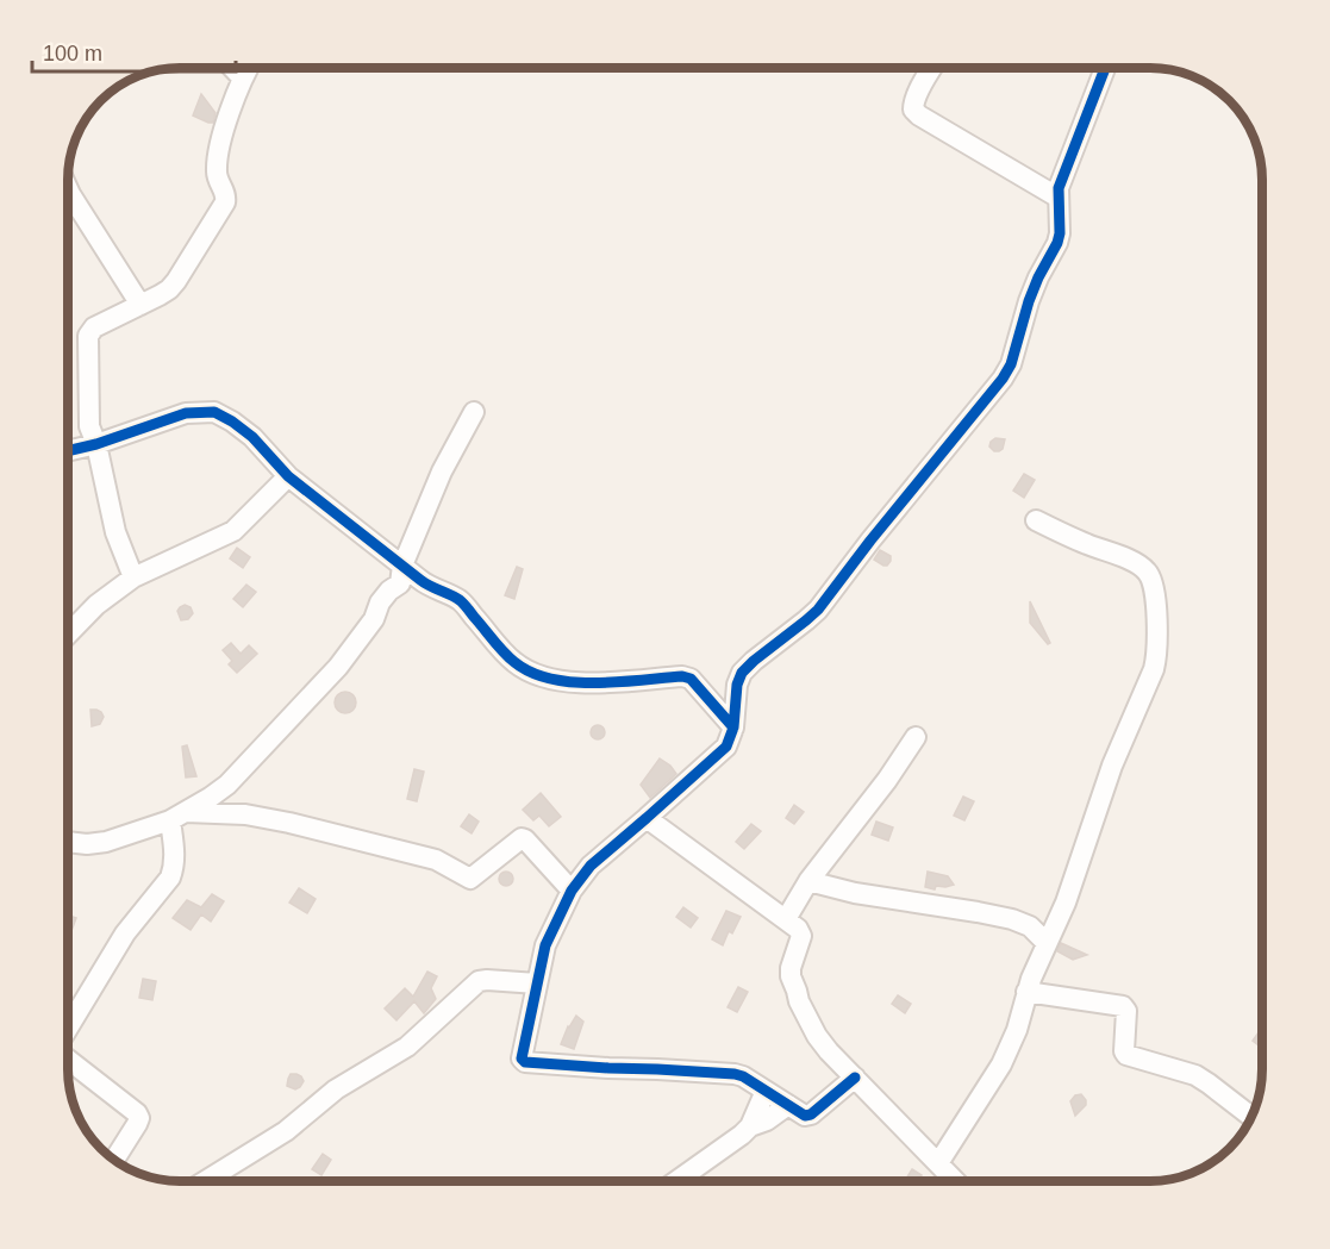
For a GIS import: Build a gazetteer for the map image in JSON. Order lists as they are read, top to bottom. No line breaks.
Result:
{"scale_bar":"100 m"}
